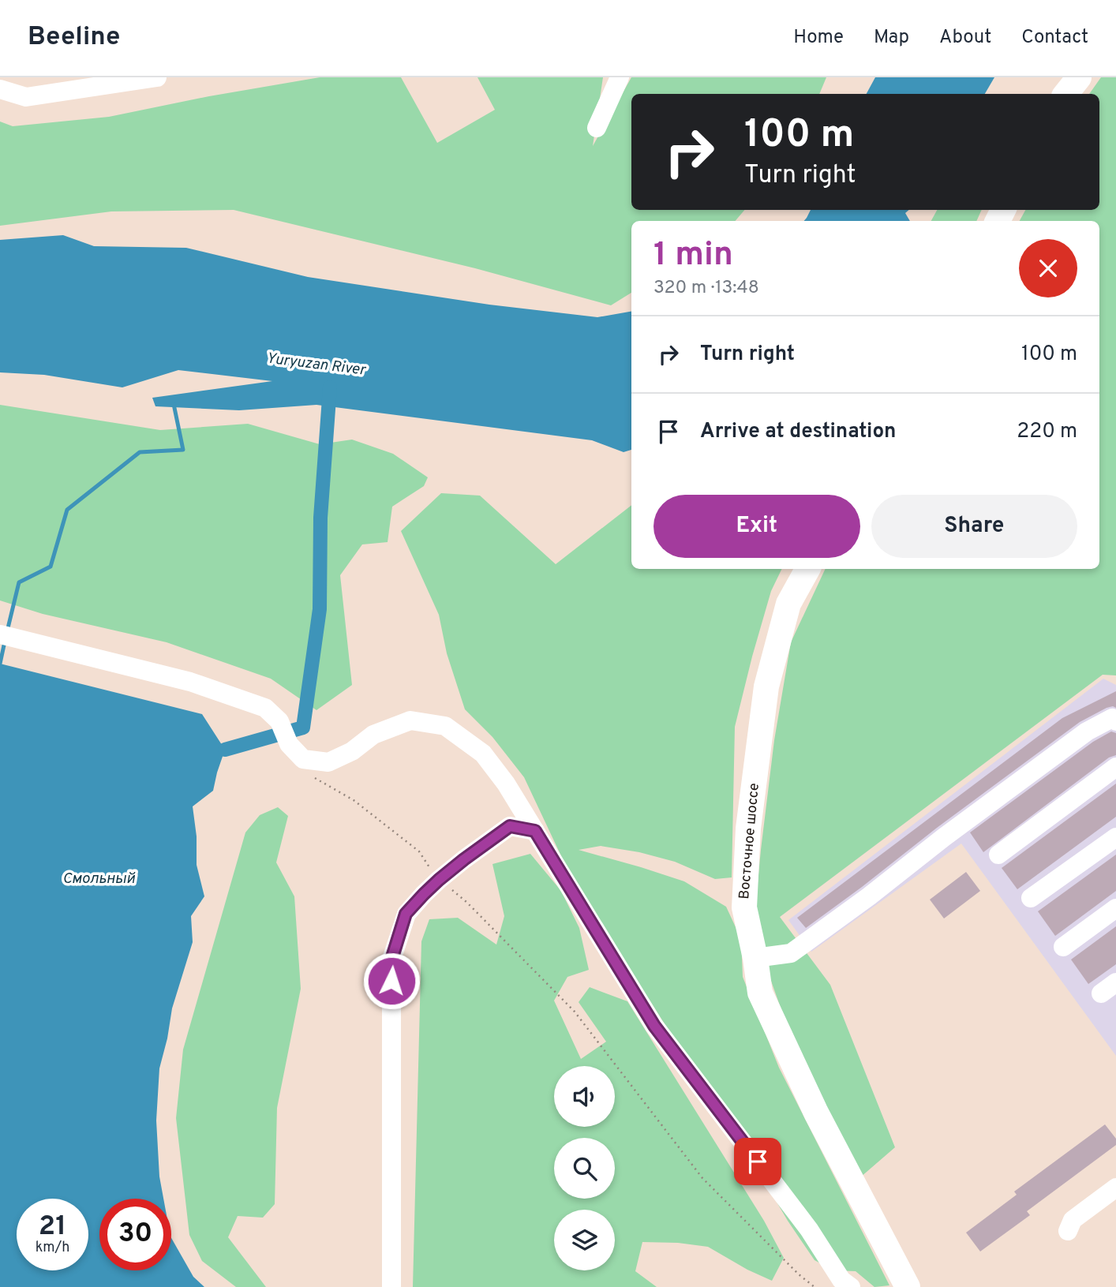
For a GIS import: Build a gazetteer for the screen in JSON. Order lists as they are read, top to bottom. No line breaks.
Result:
{"streets":{"main road":["Восточное шоссе"]},"water":["Yuryuzan River","Смольный"],"page":{"header":"Beeline","nav":["Home","Map","About","Contact"],"turn":["100 m","Turn right"],"heading":["1 min","320 m · 13:48"],"list":[{"name":"Turn right","value":"100 m"},{"name":"Arrive at destination","value":"220 m"}],"buttons":["Exit","Share"],"speed":"21 km/h","limit":"30"}}
